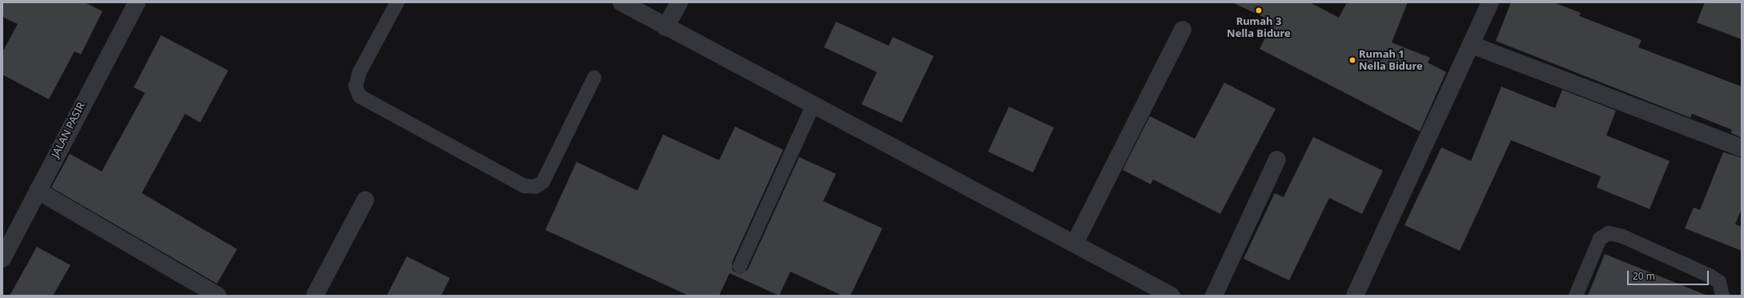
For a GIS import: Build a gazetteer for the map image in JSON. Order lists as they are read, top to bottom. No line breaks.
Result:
{"streets":{"street":["JALAN PASIR"]},"places":["Rumah 3 Nella Bidure","Rumah 1 Nella Bidure"],"scale_bar":"20 m"}
